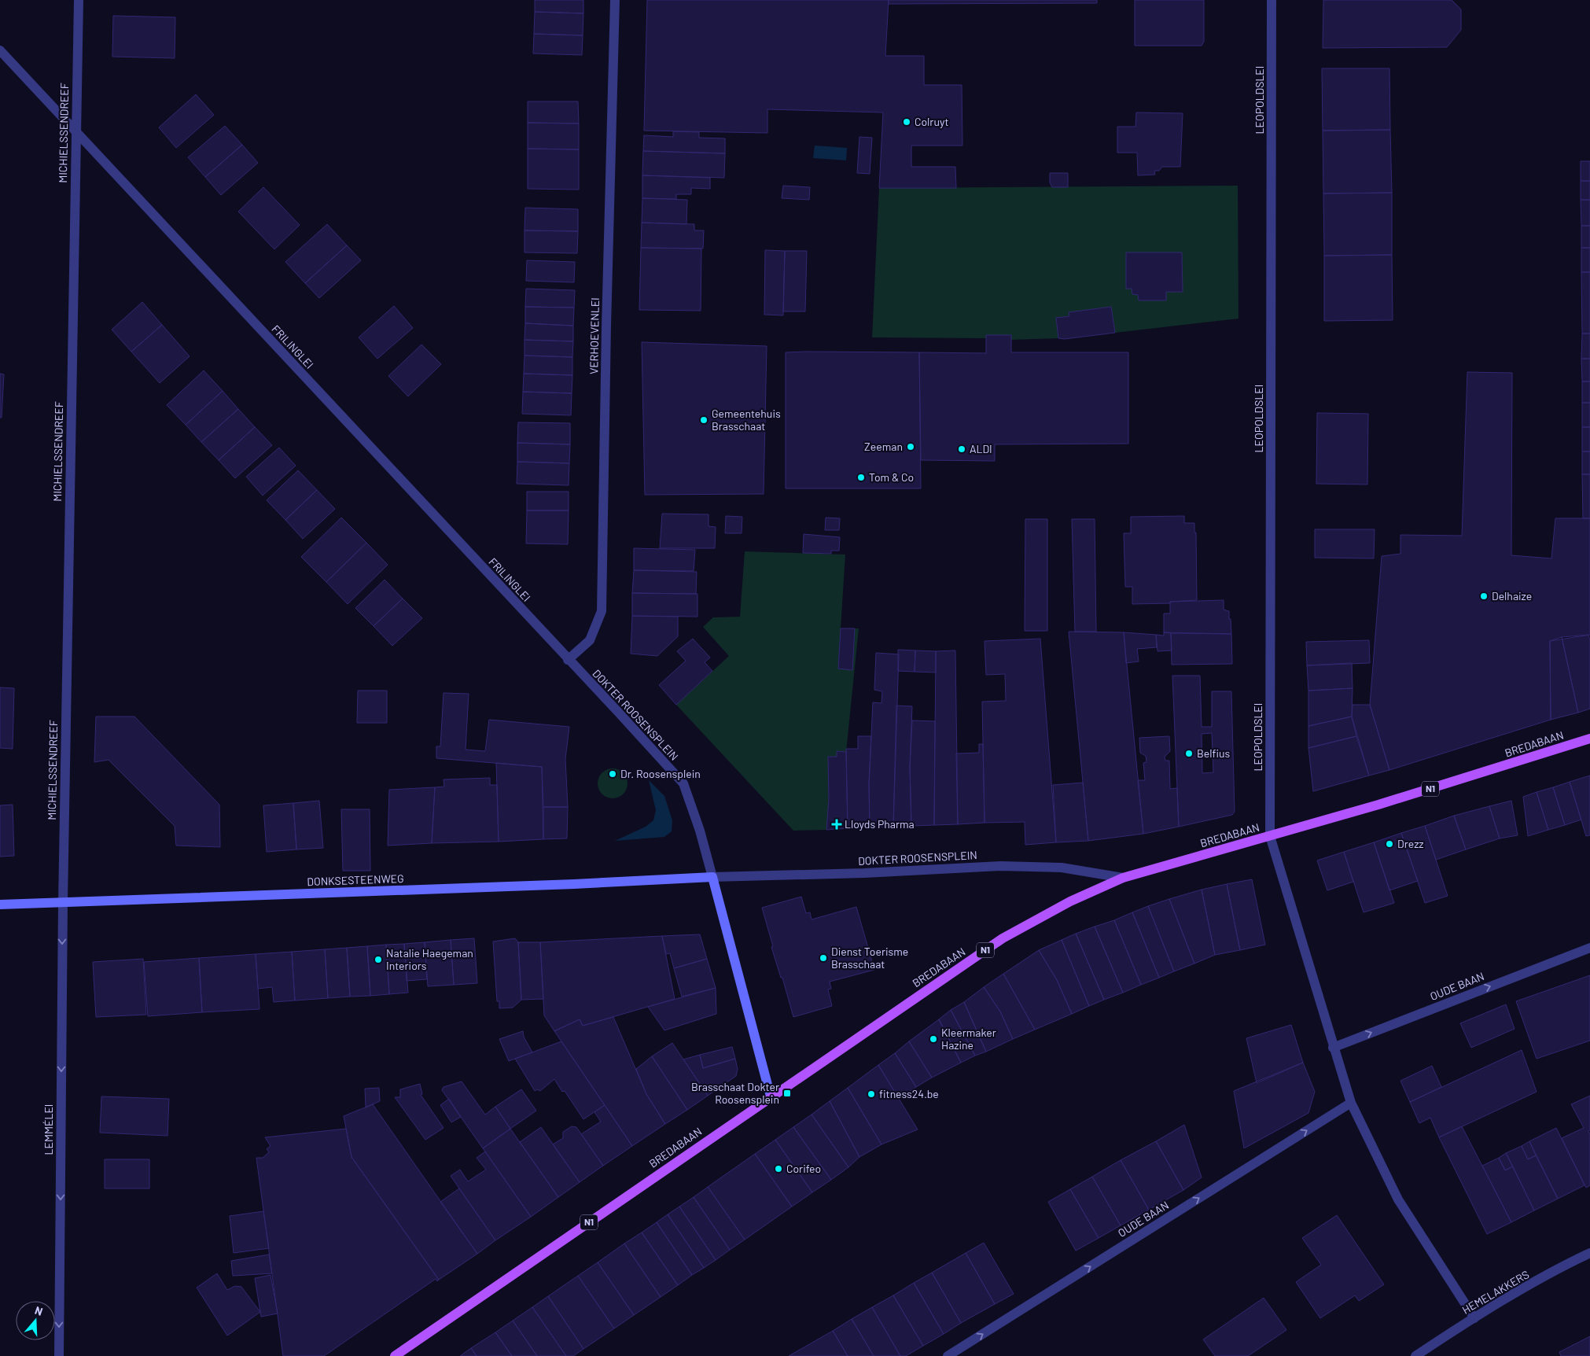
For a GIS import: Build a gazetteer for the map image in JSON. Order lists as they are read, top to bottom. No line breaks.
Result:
{"streets":{"main road":["BREDABAAN","N1"],"street":["LEOPOLDSLEI","MICHIELSSENDREEF","VERHOEVENLEI","FRILINGLEI","DOKTER ROOSENSPLEIN","DONKSESTEENWEG","OUDE BAAN","LEMMÉLEI","HEMELAKKERS"]},"crossings":[["LEOPOLDSLEI","BREDABAAN"],["MICHIELSSENDREEF","FRILINGLEI"],["MICHIELSSENDREEF","DONKSESTEENWEG"],["MICHIELSSENDREEF","LEMMÉLEI"],["VERHOEVENLEI","FRILINGLEI"],["VERHOEVENLEI","DOKTER ROOSENSPLEIN"],["FRILINGLEI","DOKTER ROOSENSPLEIN"],["DOKTER ROOSENSPLEIN","BREDABAAN"],["DOKTER ROOSENSPLEIN","DONKSESTEENWEG"],["DONKSESTEENWEG","LEMMÉLEI"]],"one_way":["OUDE BAAN","LEMMÉLEI"],"places":{"other":["Colruyt","Gemeentehuis Brasschaat","Zeeman","ALDI","Tom & Co","Delhaize","Belfius","Dr. Roosensplein","Drezz","Dienst Toerisme Brasschaat","Natalie Haegeman Interiors","Kleermaker Hazine","fitness24.be","Corifeo"],"health":["Lloyds Pharma"],"transit":["Brasschaat Dokter Roosensplein"]},"north":"top"}
